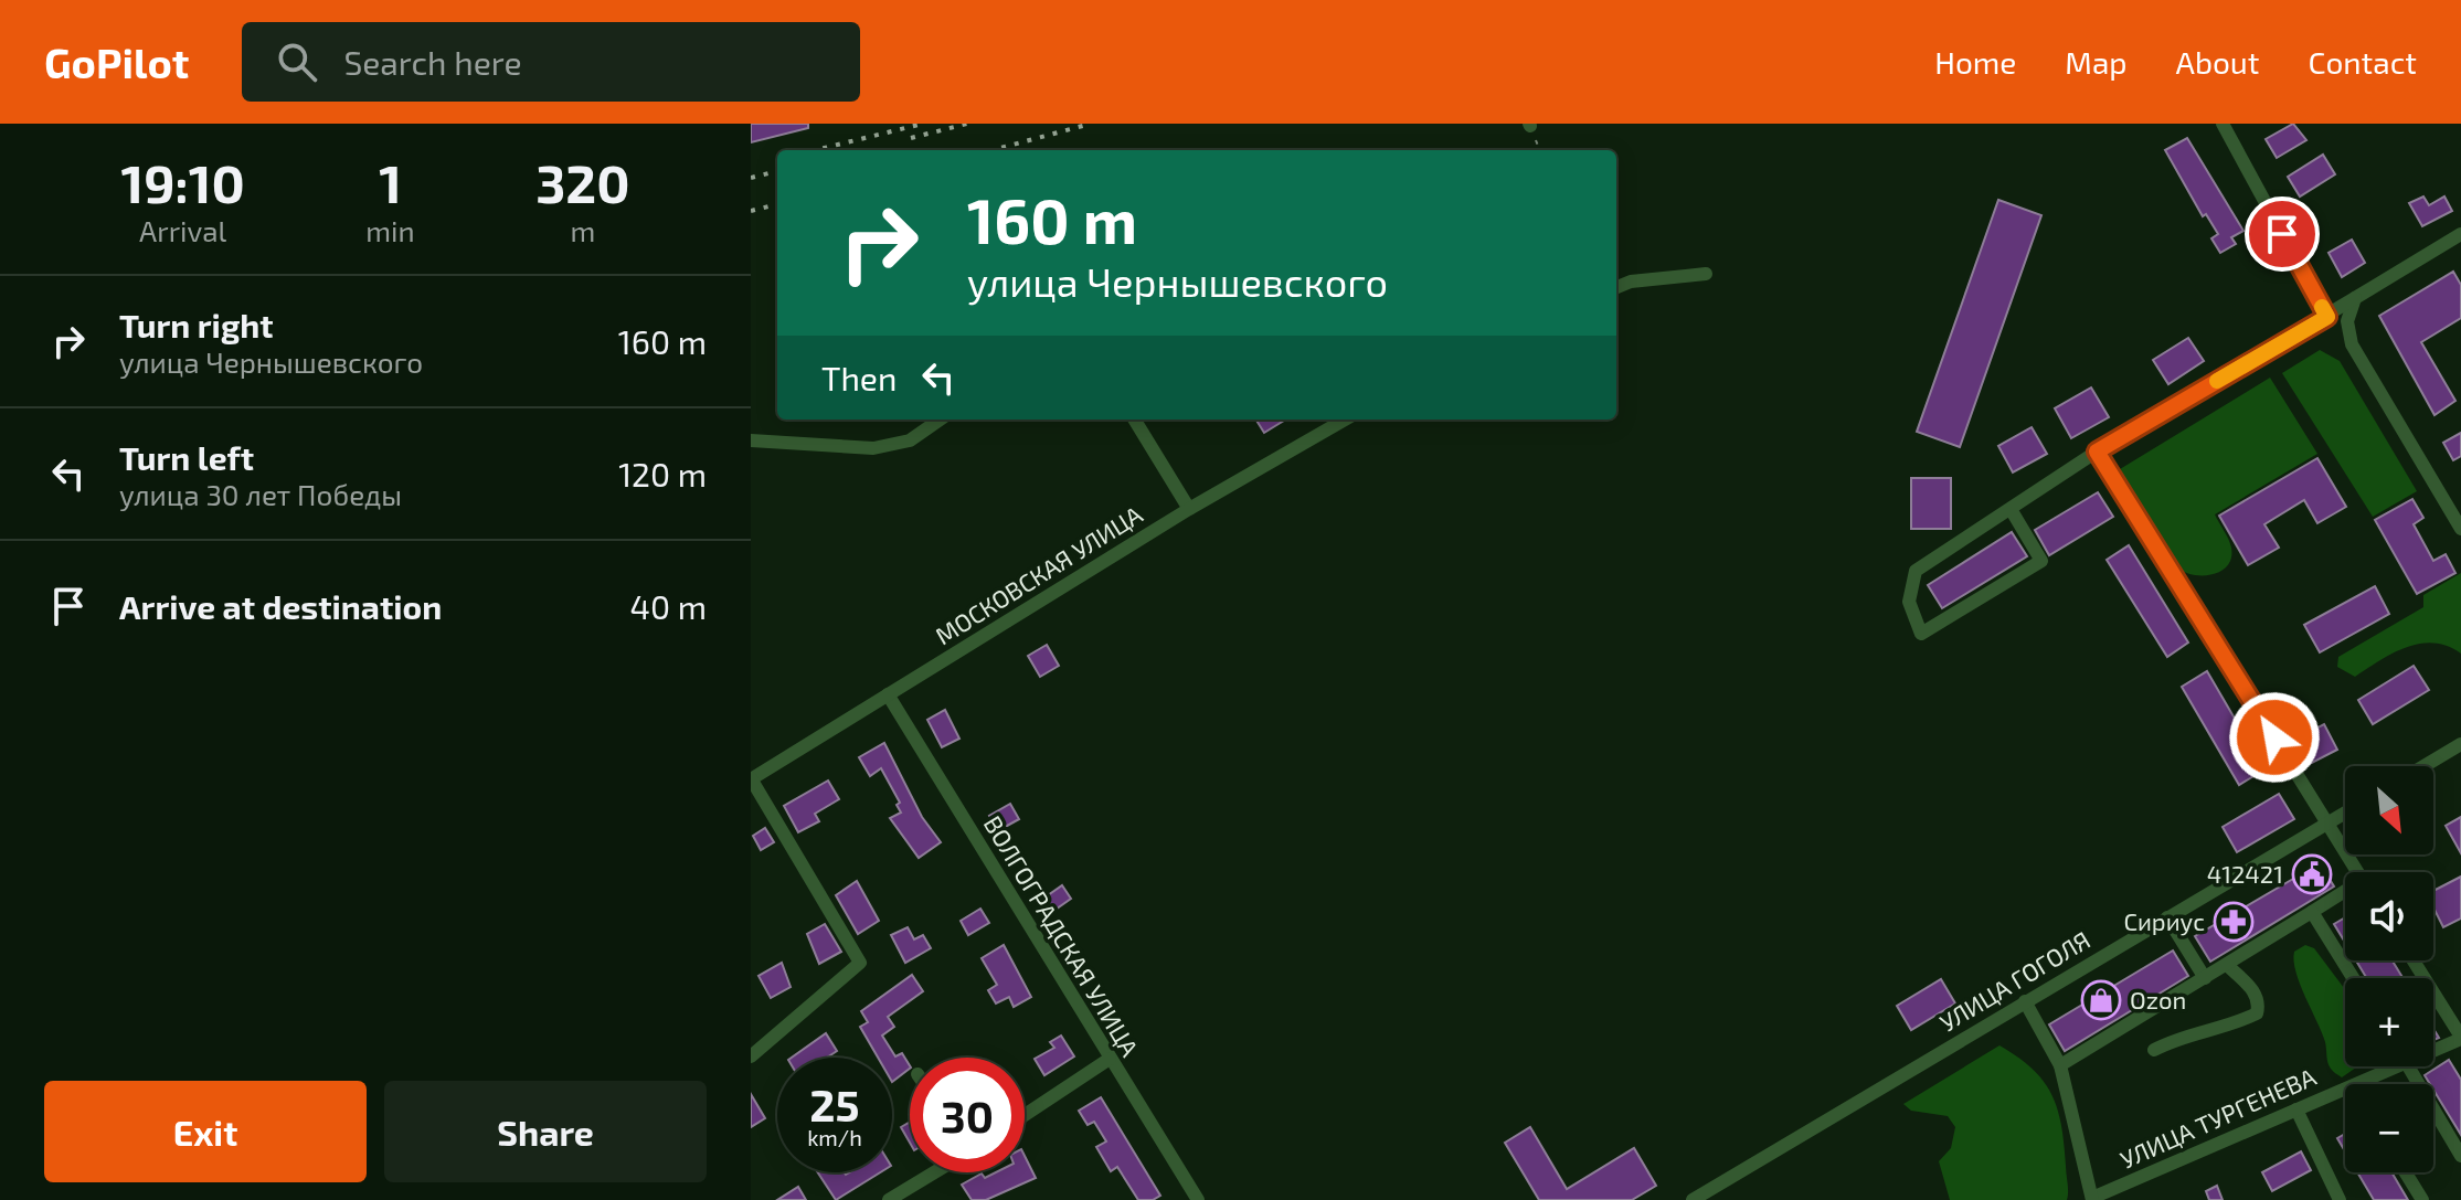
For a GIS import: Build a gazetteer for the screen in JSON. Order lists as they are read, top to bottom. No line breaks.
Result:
{"streets":{"street":["МОСКОВСКАЯ УЛИЦА","ВОЛГОГРАДСКАЯ УЛИЦА","УЛИЦА ГОГОЛЯ","УЛИЦА ТУРГЕНЕВА"]},"crossings":[["МОСКОВСКАЯ УЛИЦА","ВОЛГОГРАДСКАЯ УЛИЦА"]],"places":{"public building":["412421"],"pharmacy":["Сириус"],"shop":["Ozon"]},"north":"bottom right","page":{"header":"GoPilot","search":"Search here","nav":["Home","Map","About","Contact"],"eta":["19:10","Arrival","1","min","320","m"],"turn":["160 m","улица Чернышевского"],"list":[{"name":"Turn right","note":"улица Чернышевского","value":"160 m"},{"name":"Turn left","note":"улица 30 лет Победы","value":"120 m"},{"name":"Arrive at destination","value":"40 m"}],"then":"Then","map_buttons":["+","−"],"speed":"25 km/h","limit":"30","buttons":["Exit","Share"]}}
